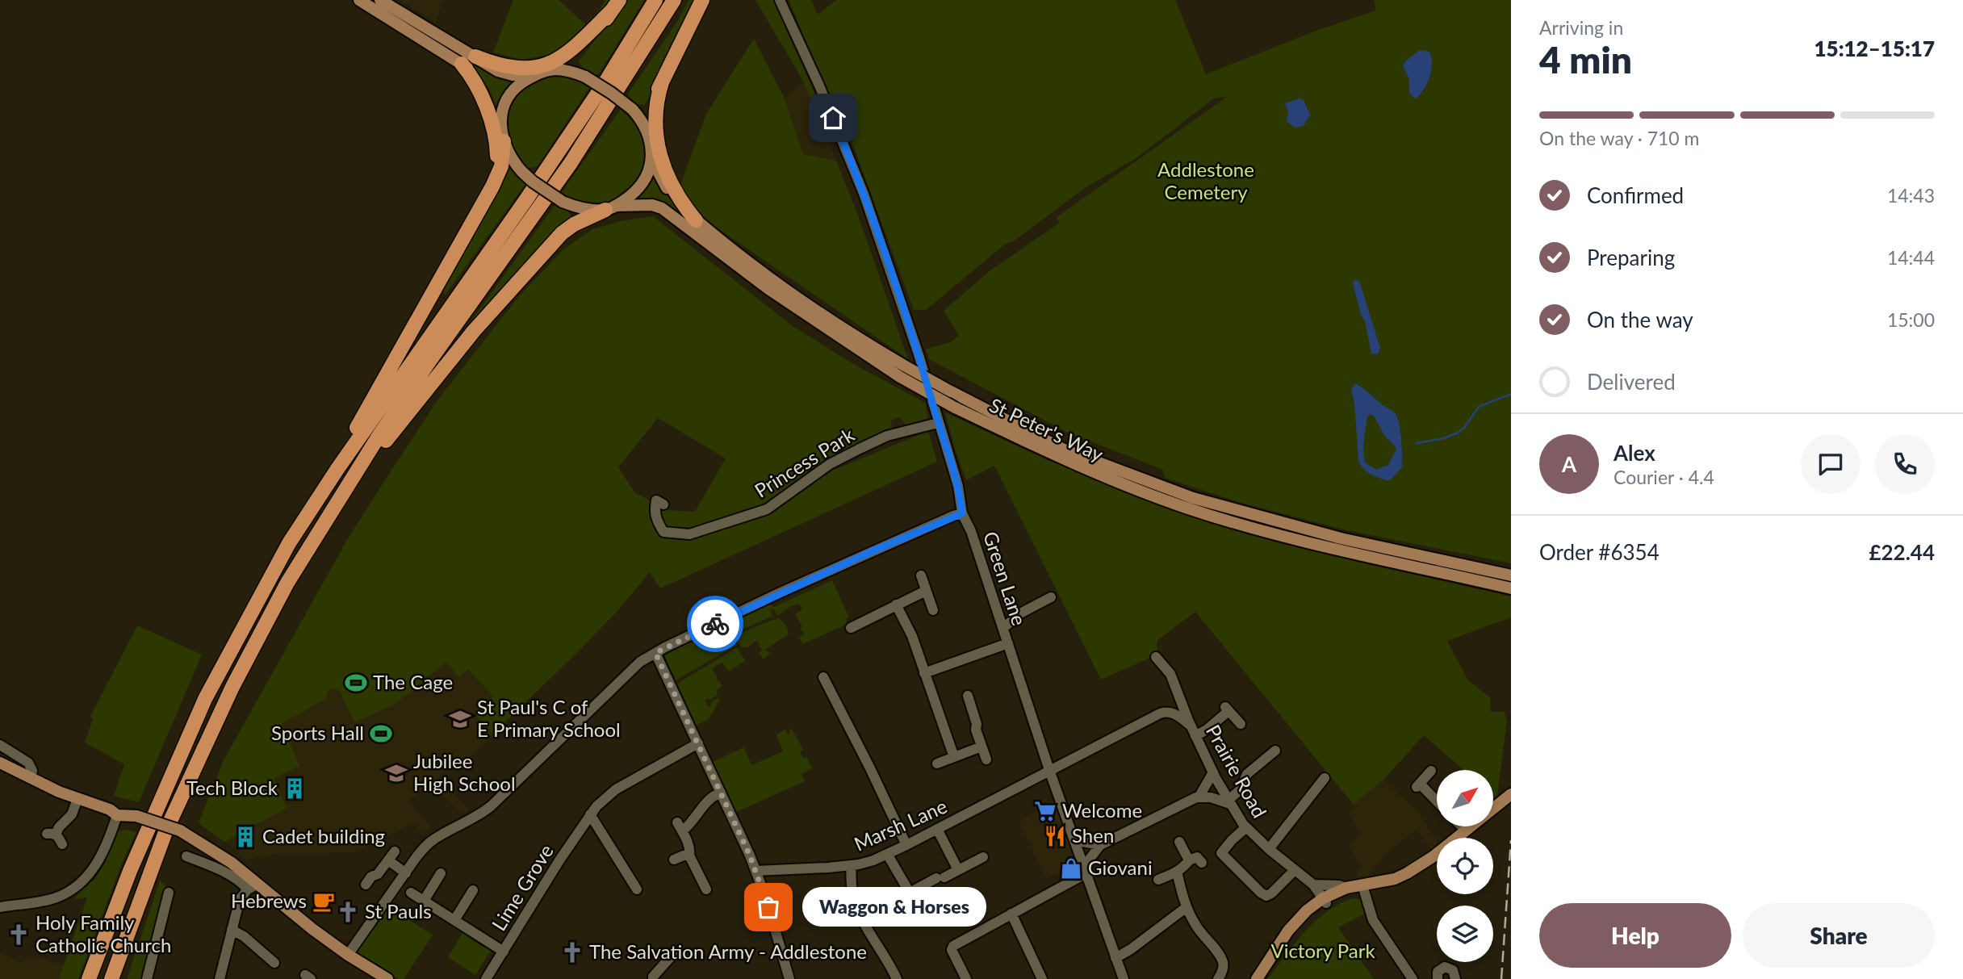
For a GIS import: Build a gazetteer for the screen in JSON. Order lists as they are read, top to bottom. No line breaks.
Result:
{"streets":{"main road":["St Peter's Way"],"street":["Princess Park","Green Lane","Prairie Road","Marsh Lane","Lime Grove"]},"crossings":[["Princess Park","Green Lane"],["Green Lane","Marsh Lane"]],"parks":["Addlestone Cemetery","Victory Park"],"places":{"sports":["The Cage","Sports Hall"],"school or university":["St Paul's C of E Primary School","Jubilee High School"],"building":["Tech Block","Cadet building"],"supermarket":["Welcome"],"restaurant":["Shen"],"shop":["Giovani"],"cafe":["Hebrews"],"other":["Waggon & Horses"],"church":["St Pauls","Holy Family Catholic Church","The Salvation Army - Addlestone"]},"north":"top right","page":{"heading":["4 min","Arriving in","15:12–15:17"],"panel":["Alex","Courier · 4.4","Order #6354","£22.44"],"bar":"On the way · 710 m","list":[["Confirmed","14:43"],["Preparing","14:44"],["On the way","15:00"],"Delivered"],"round":"A","bubble":"Waggon & Horses","buttons":["Help","Share"]}}
